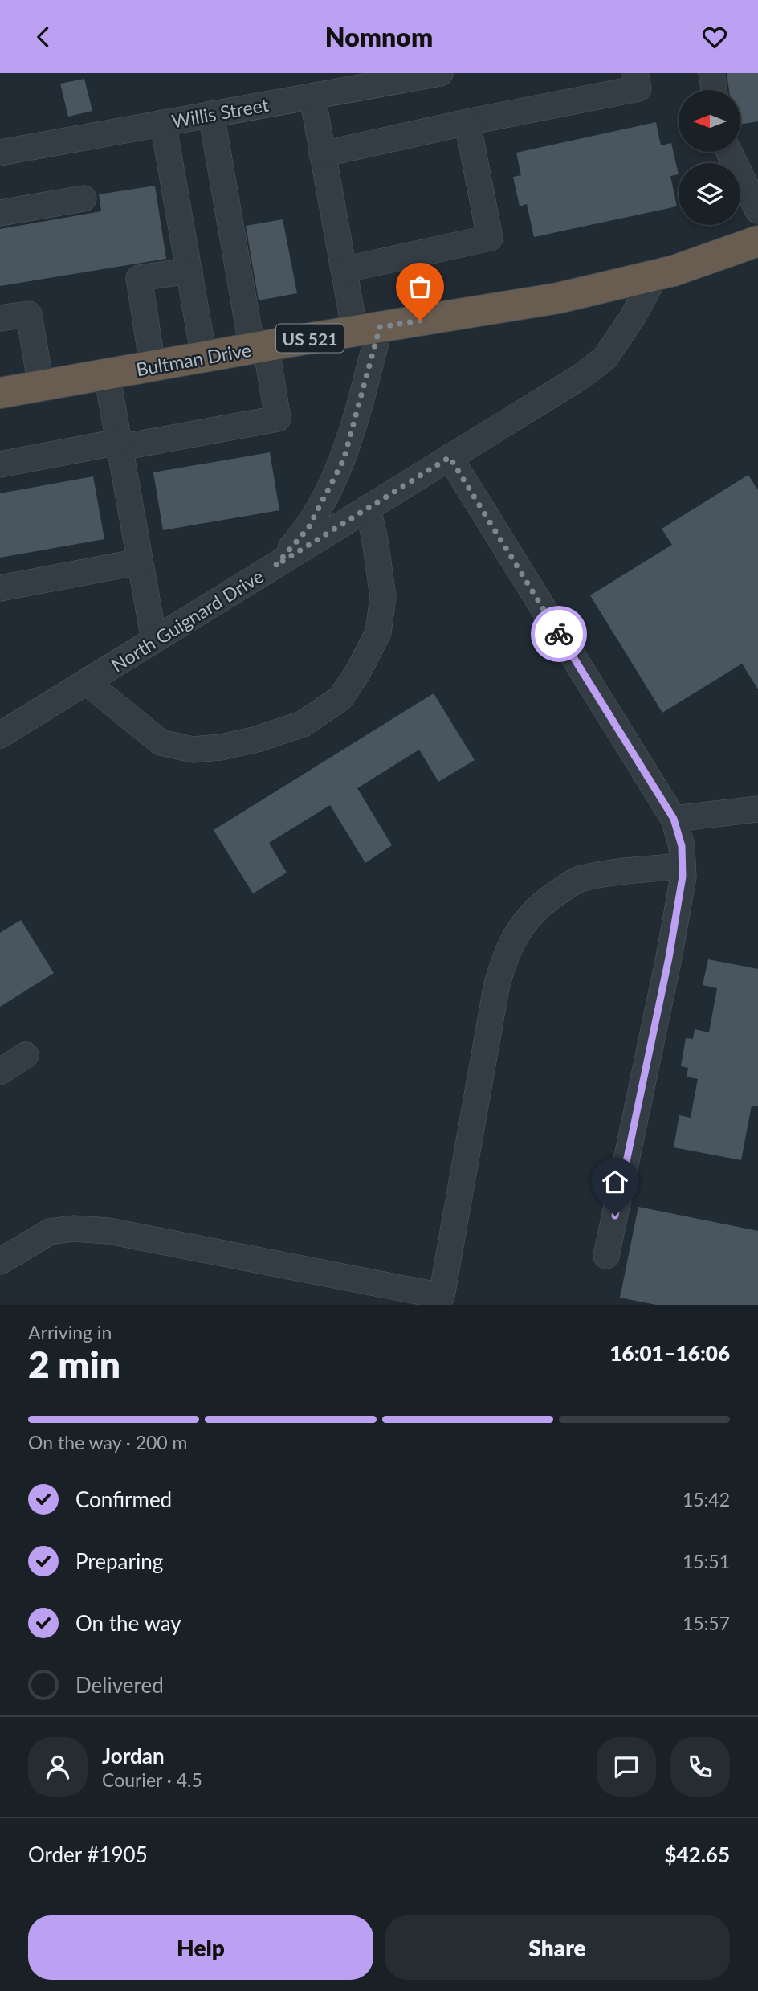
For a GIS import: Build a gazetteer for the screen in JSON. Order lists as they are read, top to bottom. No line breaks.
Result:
{"streets":{"highway":["US 521","Bultman Drive"],"street":["Willis Street","North Guignard Drive"]},"crossings":[["US 521","Bultman Drive"],["US 521","North Guignard Drive"],["Bultman Drive","North Guignard Drive"]],"north":"left","page":{"header":"Nomnom","heading":["2 min","Arriving in","16:01–16:06"],"panel":["Jordan","Courier · 4.5","Order #1905","$42.65"],"bar":"On the way · 200 m","list":[["Confirmed","15:42"],["Preparing","15:51"],["On the way","15:57"],"Delivered"],"buttons":["Help","Share"]}}
